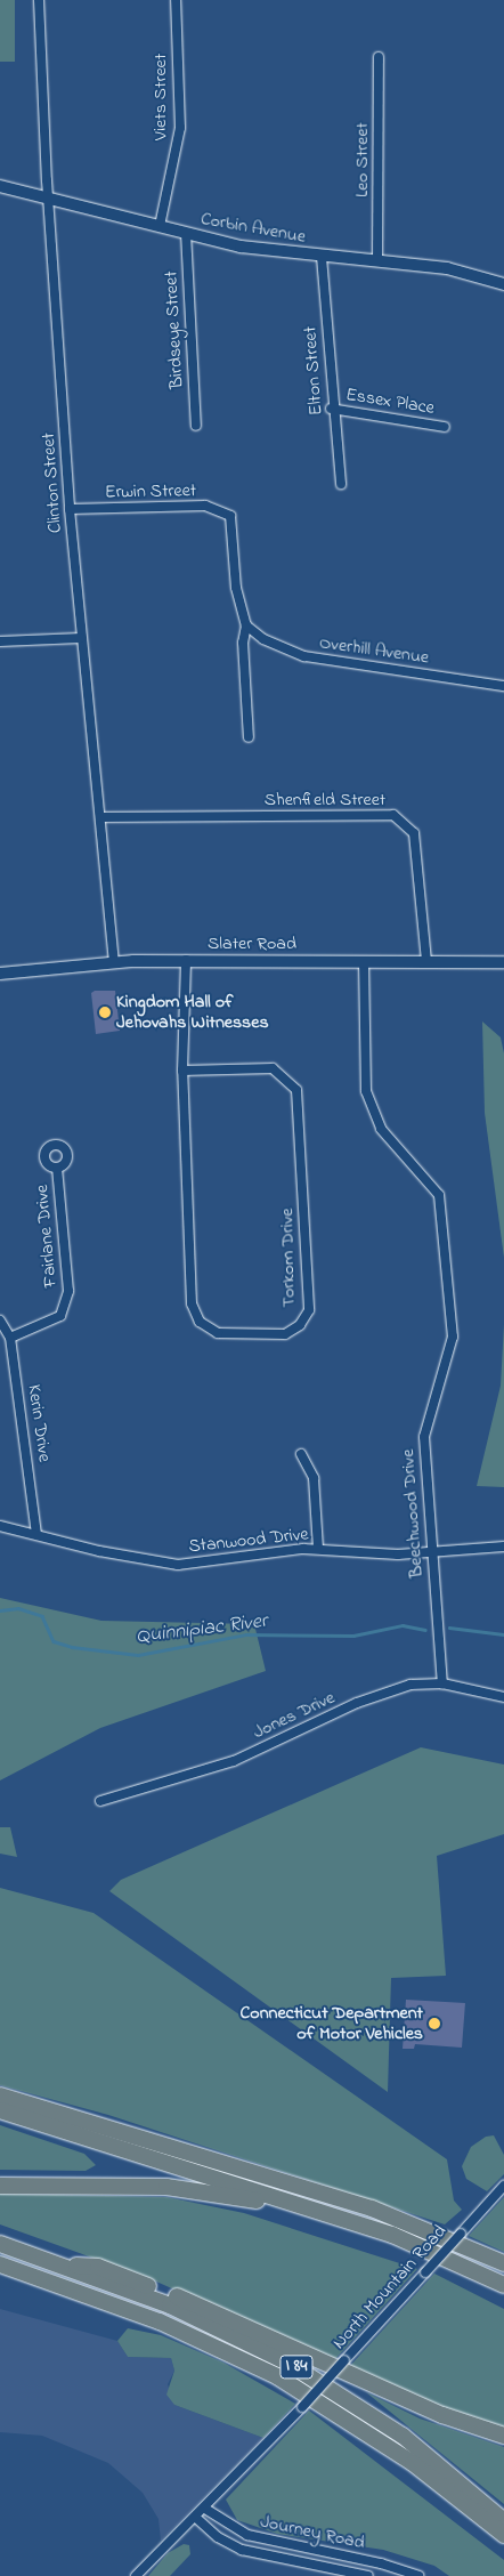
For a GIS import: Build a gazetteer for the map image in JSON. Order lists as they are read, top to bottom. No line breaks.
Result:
{"streets":{"highway":["I 84"],"main road":["Corbin Avenue","Slater Road"],"street":["Viets Street","Leo Street","Birdseye Street","Elton Street","Essex Place","Clinton Street","Erwin Street","Overhill Avenue","Shenfield Street","Fairlane Drive","Torkom Drive","Kerin Drive","Beechwood Drive","Stanwood Drive","Jones Drive","North Mountain Road","Journey Road"]},"crossings":[["Viets Street","Corbin Avenue"],["Leo Street","Corbin Avenue"],["Corbin Avenue","Birdseye Street"],["Corbin Avenue","Elton Street"],["Corbin Avenue","Clinton Street"],["Elton Street","Essex Place"],["Clinton Street","Erwin Street"],["Clinton Street","Shenfield Street"],["Clinton Street","Slater Road"],["Erwin Street","Overhill Avenue"],["Shenfield Street","Slater Road"],["Slater Road","Torkom Drive"],["Slater Road","Beechwood Drive"],["Fairlane Drive","Kerin Drive"],["Kerin Drive","Stanwood Drive"],["Beechwood Drive","Stanwood Drive"],["Beechwood Drive","Jones Drive"],["North Mountain Road","Journey Road"]],"water":["Quinnipiac River"],"places":["Kingdom Hall of Jehovahs Witnesses","Connecticut Department of Motor Vehicles"]}
